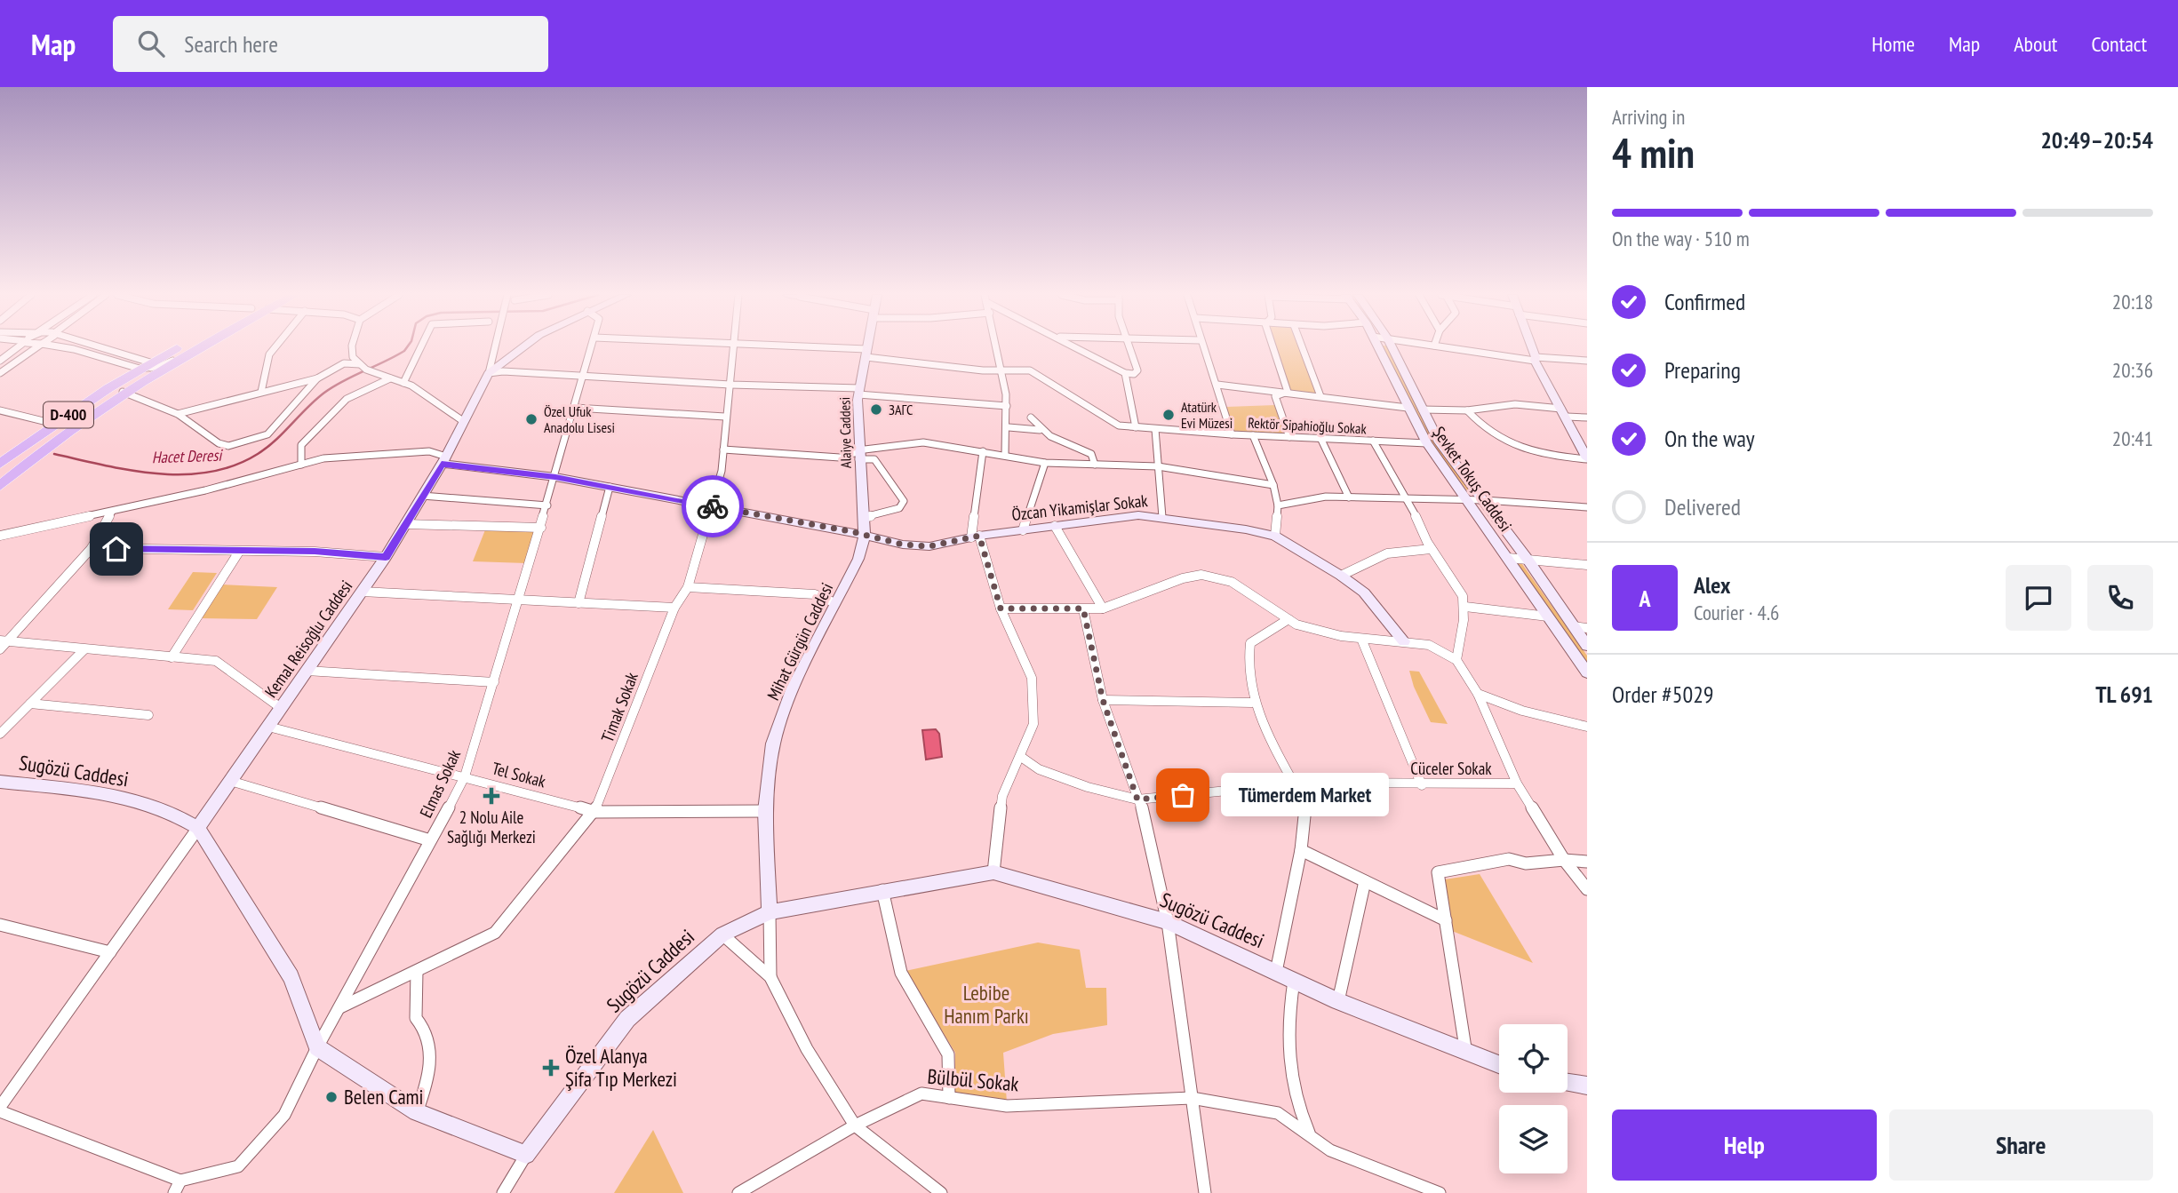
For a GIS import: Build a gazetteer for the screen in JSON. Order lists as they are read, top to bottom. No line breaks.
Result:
{"streets":{"highway":["D-400"],"street":["Rektör Sipahioğlu Sokak","Alaiye Caddesi","Şevket Tokuş Caddesi","Özcan Yikamişlar Sokak","Kemal Reisoğlu Caddesi","Mihat Gürgün Caddesi","Timak Sokak","Cüceler Sokak","Sugözü Caddesi","Tel Sokak","Elmas Sokak","Bülbül Sokak"]},"crossings":[["Rektör Sipahioğlu Sokak","Alaiye Caddesi"],["Rektör Sipahioğlu Sokak","Şevket Tokuş Caddesi"],["Alaiye Caddesi","Özcan Yikamişlar Sokak"],["Alaiye Caddesi","Mihat Gürgün Caddesi"],["Özcan Yikamişlar Sokak","Kemal Reisoğlu Caddesi"],["Özcan Yikamişlar Sokak","Mihat Gürgün Caddesi"],["Özcan Yikamişlar Sokak","Timak Sokak"],["Özcan Yikamişlar Sokak","Elmas Sokak"],["Kemal Reisoğlu Caddesi","Sugözü Caddesi"],["Kemal Reisoğlu Caddesi","Tel Sokak"],["Mihat Gürgün Caddesi","Sugözü Caddesi"],["Mihat Gürgün Caddesi","Tel Sokak"],["Timak Sokak","Tel Sokak"],["Timak Sokak","Elmas Sokak"],["Sugözü Caddesi","Elmas Sokak"],["Tel Sokak","Elmas Sokak"]],"water":["Hacet Deresi"],"parks":["Lebibe Hanım Parkı"],"places":{"other":["ЗАГС","Atatürk Evi Müzesi","Özel Ufuk Anadolu Lisesi","Tümerdem Market","Belen Cami"],"health":["2 Nolu Aile Sağlığı Merkezi","Özel Alanya Şifa Tıp Merkezi"]},"page":{"header":"Map","search":"Search here","nav":["Home","Map","About","Contact"],"heading":["4 min","Arriving in","20:49–20:54"],"panel":["Alex","Courier · 4.6","Order #5029","TL 691"],"bar":"On the way · 510 m","list":[["Confirmed","20:18"],["Preparing","20:36"],["On the way","20:41"],"Delivered"],"round":"A","bubble":"Tümerdem Market","buttons":["Help","Share"]}}
